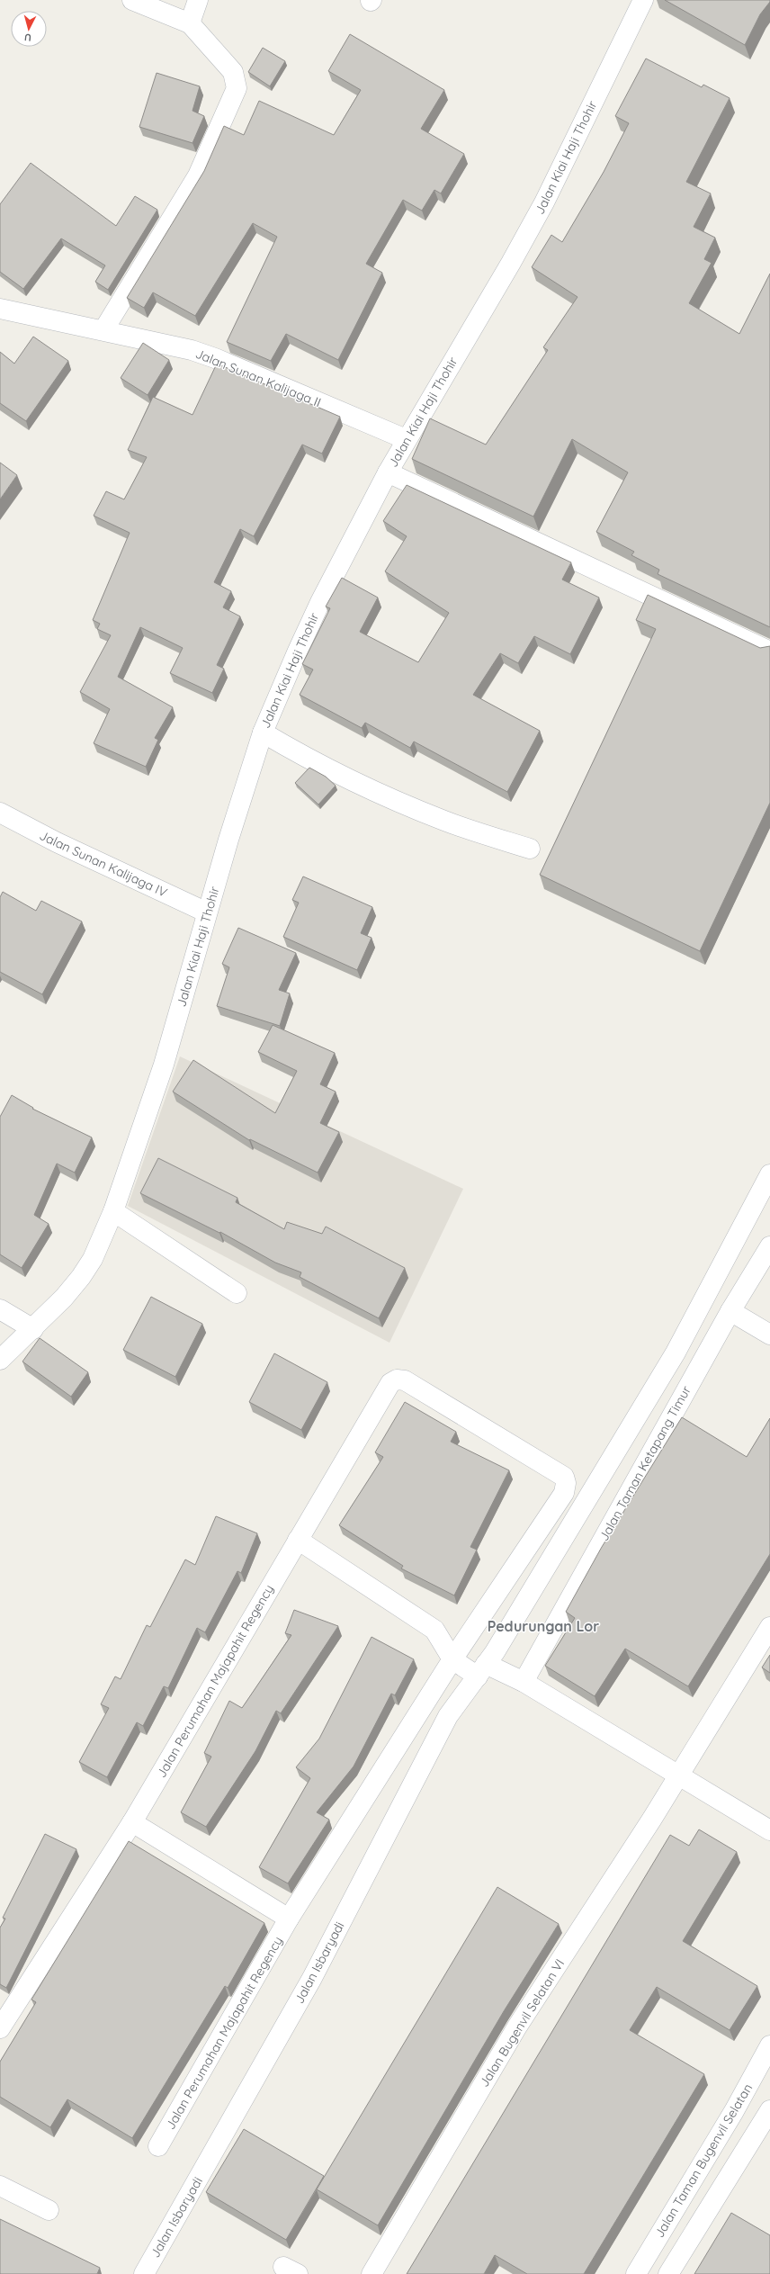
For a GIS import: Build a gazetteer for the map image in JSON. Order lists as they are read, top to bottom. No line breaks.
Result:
{"streets":{"street":["Jalan Kiai Haji Thohir","Jalan Sunan Kalijaga II","Jalan Sunan Kalijaga IV","Jalan Taman Ketapang Timur","Jalan Perumahan Majapahit Regency","Jalan Isbaryadi","Jalan Bugenvil Selatan VI","Jalan Taman Bugenvil Selatan"]},"crossings":[["Jalan Kiai Haji Thohir","Jalan Sunan Kalijaga II"],["Jalan Kiai Haji Thohir","Jalan Sunan Kalijaga IV"]],"districts":["Pedurungan Lor"],"north":"bottom"}
